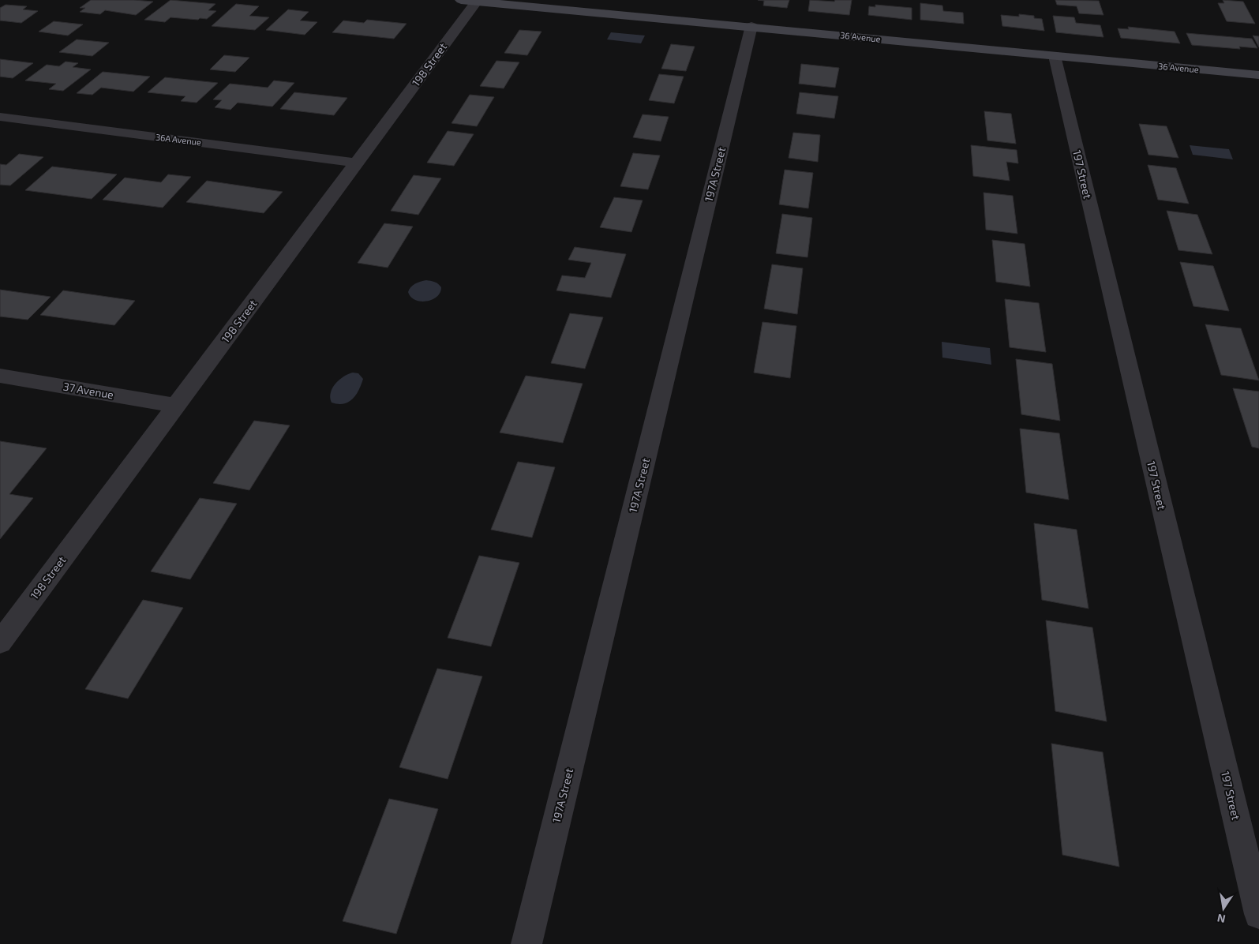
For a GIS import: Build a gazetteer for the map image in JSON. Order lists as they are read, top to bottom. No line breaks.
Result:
{"streets":{"main road":["36 Avenue"],"street":["198 Street","36A Avenue","197A Street","197 Street","37 Avenue"]},"crossings":[["36 Avenue","198 Street"],["36 Avenue","197A Street"],["36 Avenue","197 Street"],["198 Street","36A Avenue"],["198 Street","37 Avenue"]],"north":"bottom"}
